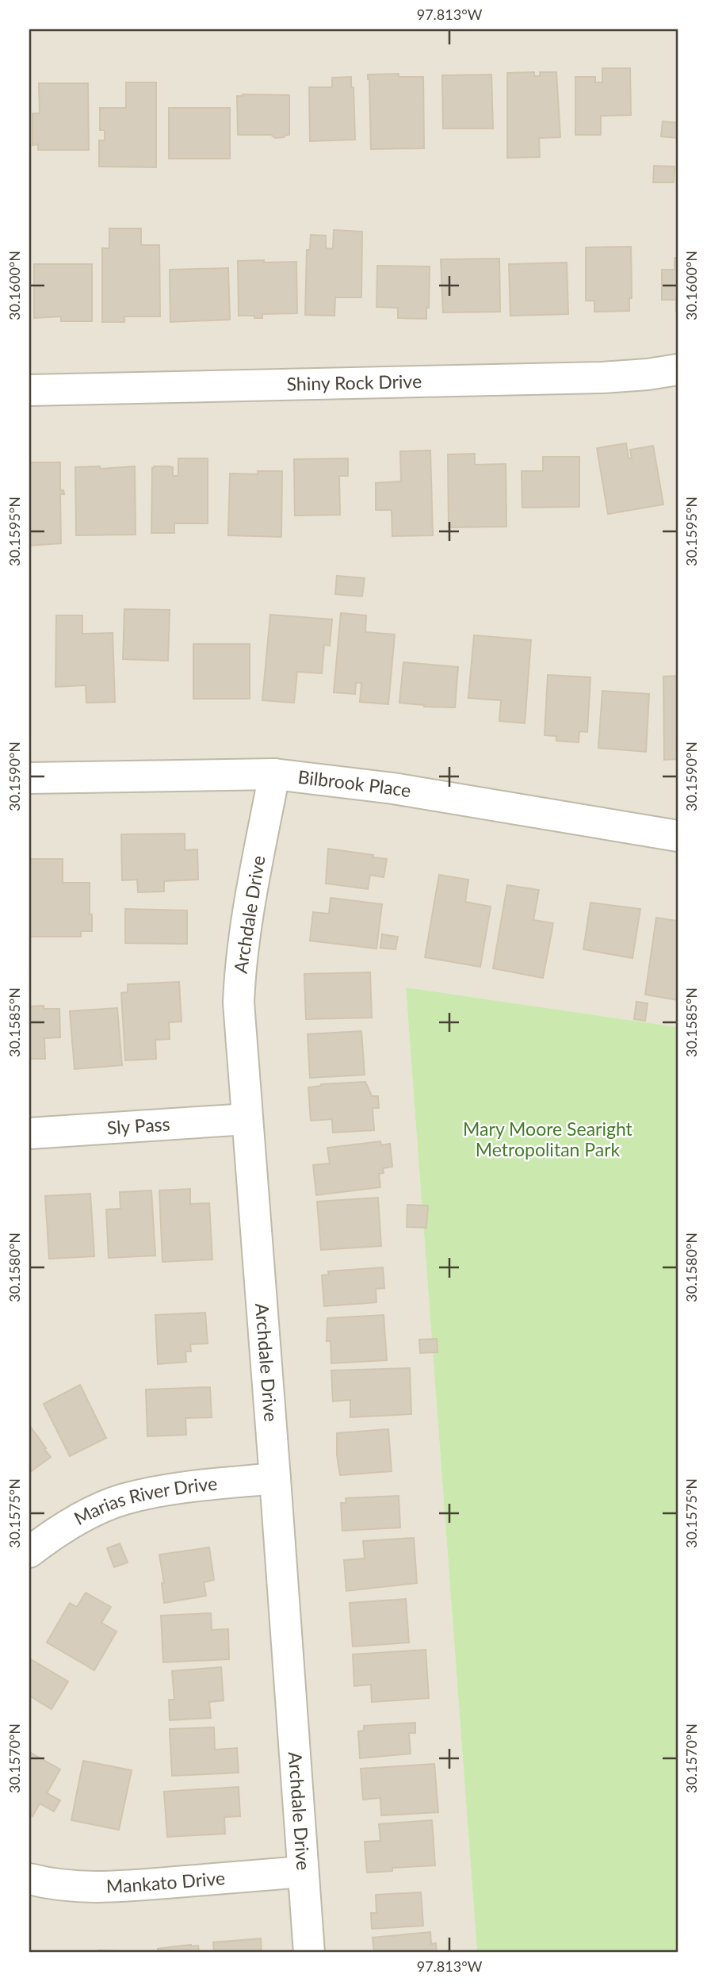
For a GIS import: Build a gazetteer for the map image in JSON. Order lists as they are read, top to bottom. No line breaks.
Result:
{"streets":{"street":["Shiny Rock Drive","Bilbrook Place","Archdale Drive","Sly Pass","Marias River Drive","Mankato Drive"]},"crossings":[["Bilbrook Place","Archdale Drive"],["Archdale Drive","Sly Pass"],["Archdale Drive","Marias River Drive"],["Archdale Drive","Mankato Drive"]],"parks":["Mary Moore Searight Metropolitan Park"],"coordinates":["97.813°W","30.1600°N","30.1595°N","30.1590°N","30.1585°N","30.1580°N","30.1575°N","30.1570°N"]}
